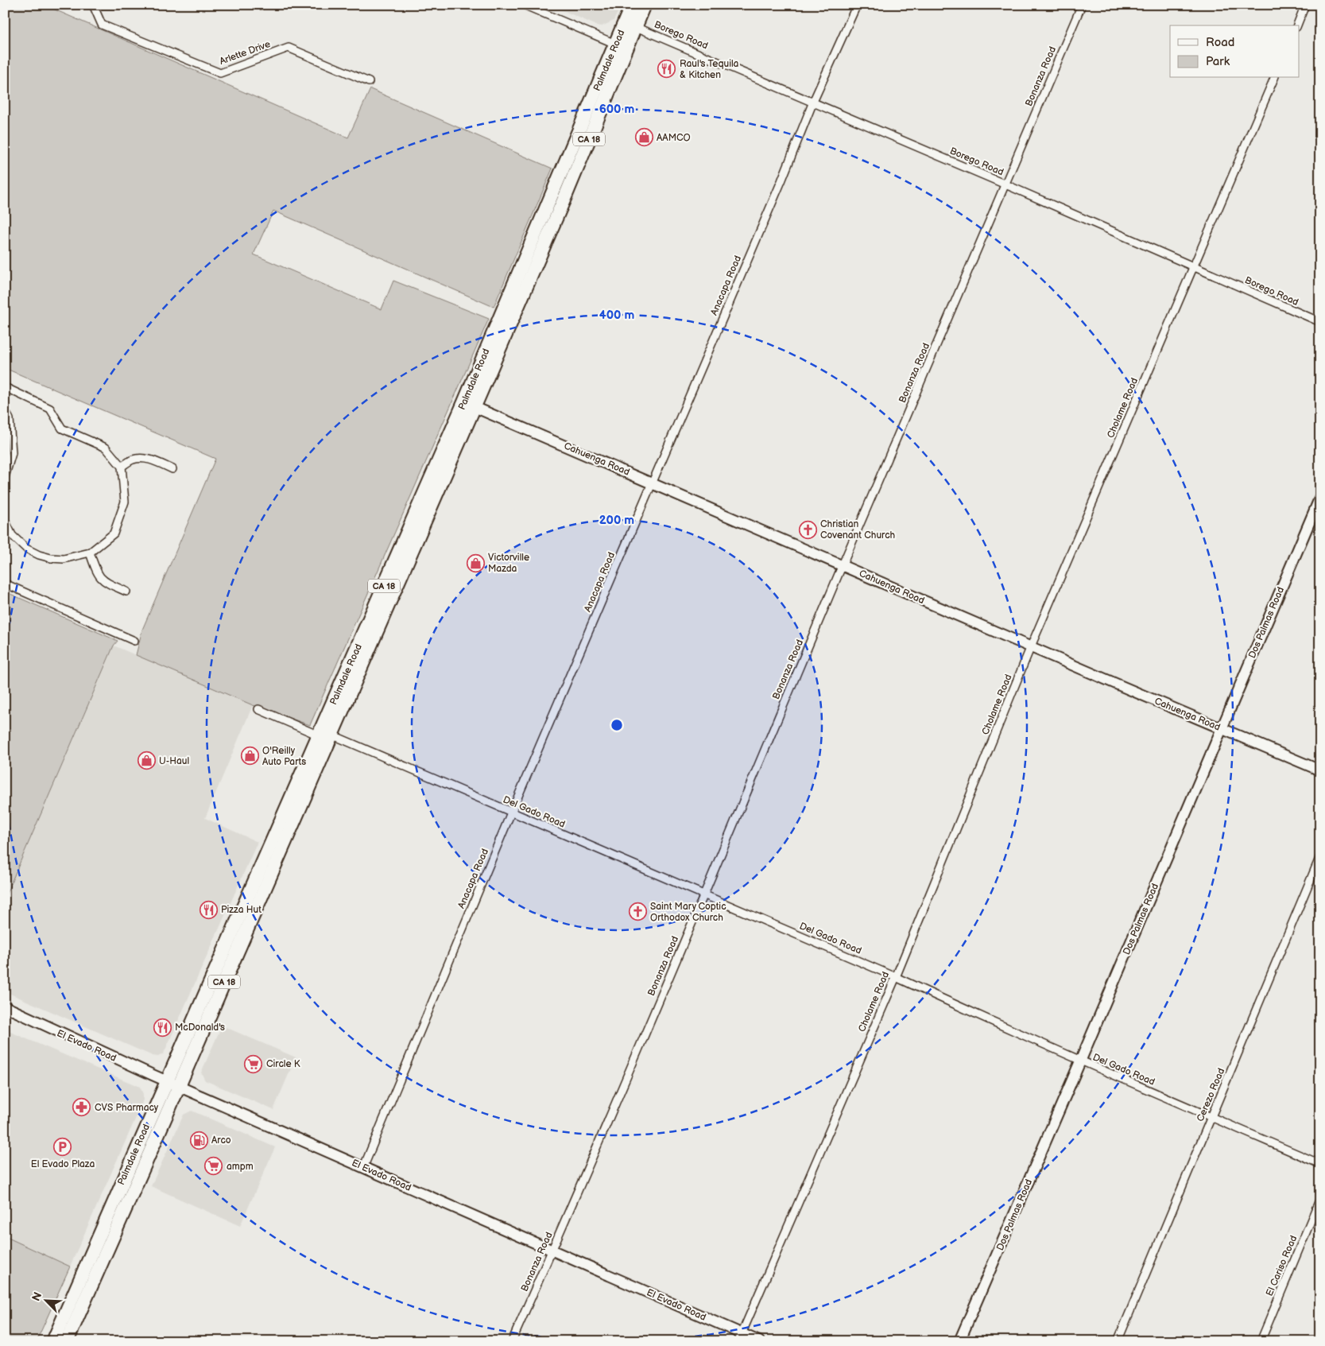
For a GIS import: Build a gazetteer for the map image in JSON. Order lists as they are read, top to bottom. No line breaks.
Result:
{"streets":{"highway":["Palmdale Road","CA 18"],"street":["Borego Road","Arlette Drive","Bonanza Road","Anacapa Road","Cholame Road","Cahuenga Road","Dos Palmas Road","Del Gado Road","El Evado Road","Cerezo Road","El Cariso Road"]},"crossings":[["Borego Road","Palmdale Road"],["Borego Road","Bonanza Road"],["Borego Road","Anacapa Road"],["Borego Road","Cholame Road"],["Palmdale Road","Cahuenga Road"],["Palmdale Road","Del Gado Road"],["Palmdale Road","El Evado Road"],["Bonanza Road","Cahuenga Road"],["Bonanza Road","Del Gado Road"],["Bonanza Road","El Evado Road"],["Anacapa Road","Cahuenga Road"],["Anacapa Road","Del Gado Road"],["Anacapa Road","El Evado Road"],["Cholame Road","Cahuenga Road"],["Cholame Road","Del Gado Road"],["Cholame Road","El Evado Road"],["Cahuenga Road","Dos Palmas Road"],["Dos Palmas Road","Del Gado Road"],["Del Gado Road","Cerezo Road"]],"places":{"restaurant":["Raul's Tequila & Kitchen","Pizza Hut","McDonald's"],"shop":["AAMCO","Victorville Mazda","O'Reilly Auto Parts","U-Haul"],"church":["Christian Covenant Church","Saint Mary Coptic Orthodox Church"],"supermarket":["Circle K","ampm"],"pharmacy":["CVS Pharmacy"],"fuel station":["Arco"],"parking":["El Evado Plaza"]},"legend":["Road","Park"],"north":"top left","rings":["600 m","400 m","200 m"]}
